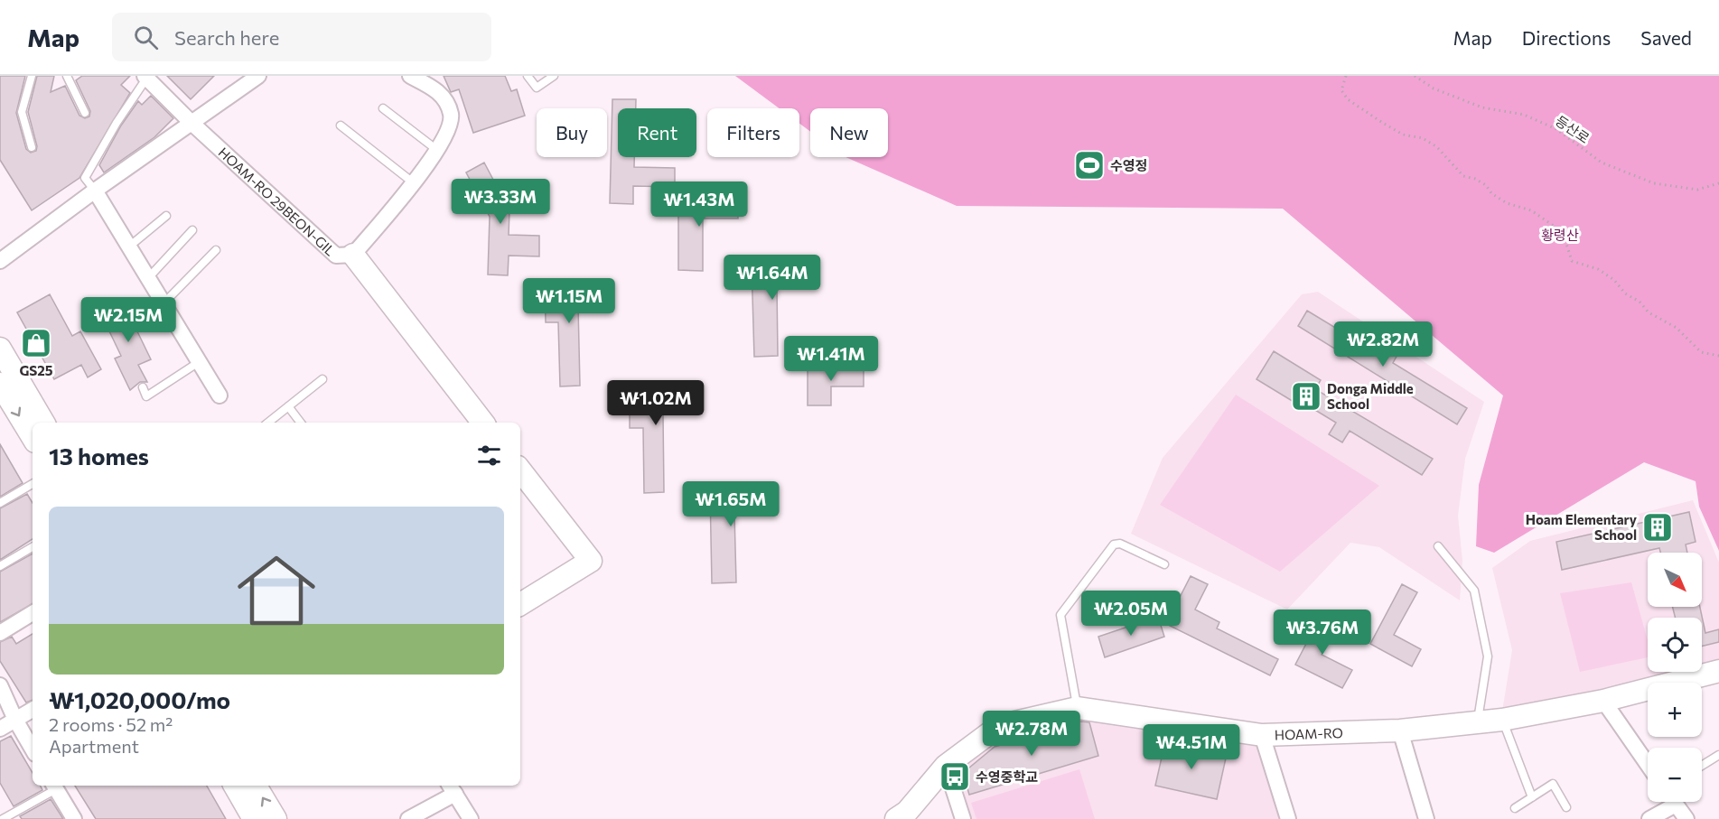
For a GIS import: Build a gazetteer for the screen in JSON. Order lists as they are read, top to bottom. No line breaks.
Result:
{"streets":{"street":["HOAM-RO 29BEON-GIL","HOAM-RO"],"path":["등산로"]},"parks":["황령산"],"places":{"sports":["수영정"],"shop":["GS25"],"building":["Donga Middle School","Hoam Elementary School"],"bus stop":["수영중학교"]},"north":"bottom right","page":{"header":"Map","search":"Search here","nav":["Map","Directions","Saved"],"chip":["Buy","Rent","Filters","New"],"price":["₩3.33M","₩1.43M","₩1.64M","₩1.15M","₩2.15M","₩2.82M","₩1.41M","₩1.02M","₩1.65M","₩2.05M","₩3.76M","₩2.78M","₩4.51M"],"heading":"13 homes","list":[{"name":"₩1,020,000/mo","note":"2 rooms · 52 m² · Apartment"}],"map_buttons":["+","−"]}}
